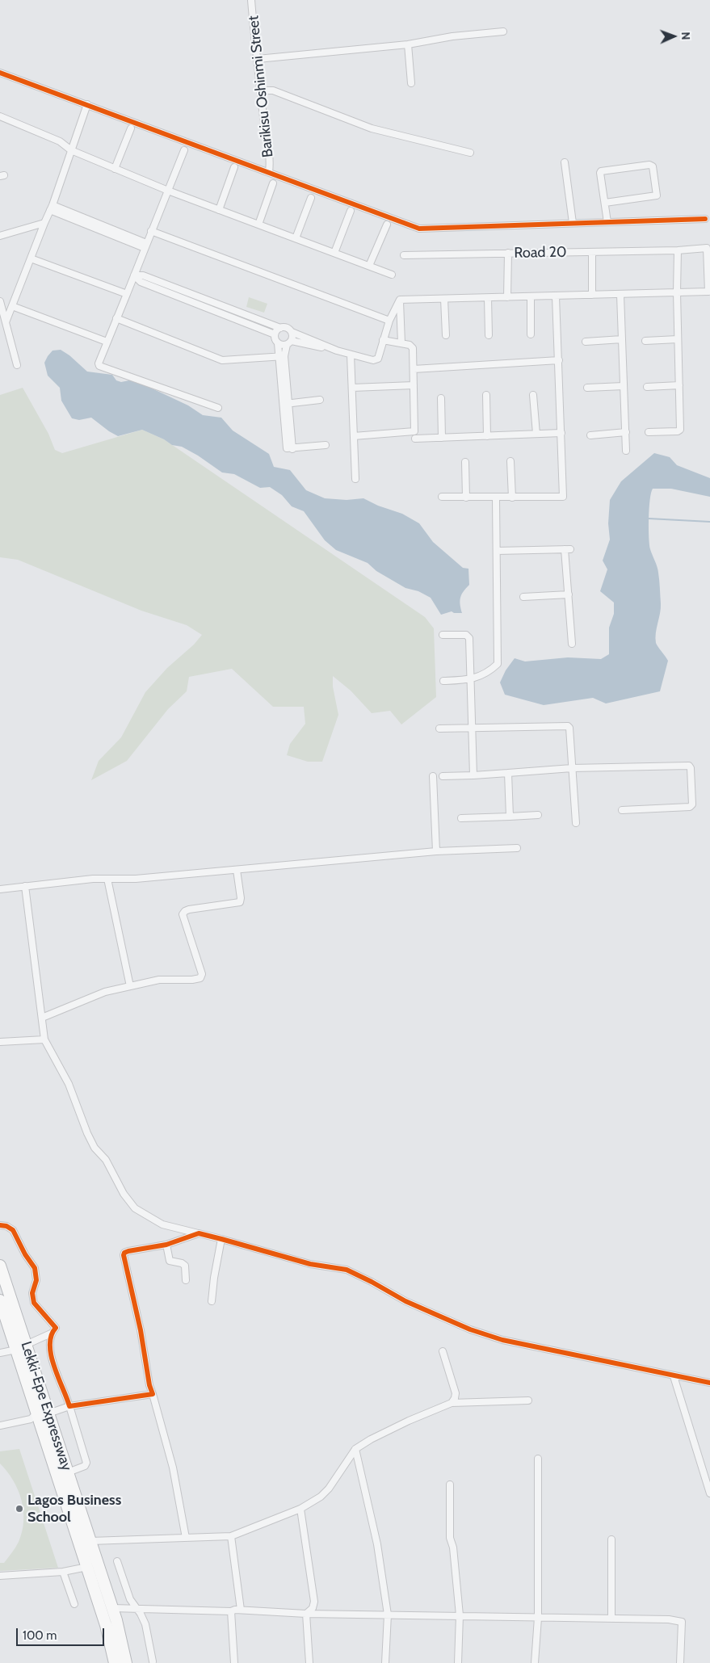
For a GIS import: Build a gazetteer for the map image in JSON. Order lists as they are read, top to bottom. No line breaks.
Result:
{"streets":{"highway":["Lekki-Epe Expressway"],"street":["Barikisu Oshinmi Street","Road 20"]},"places":["Lagos Business School"],"scale_bar":"100 m","north":"right"}
